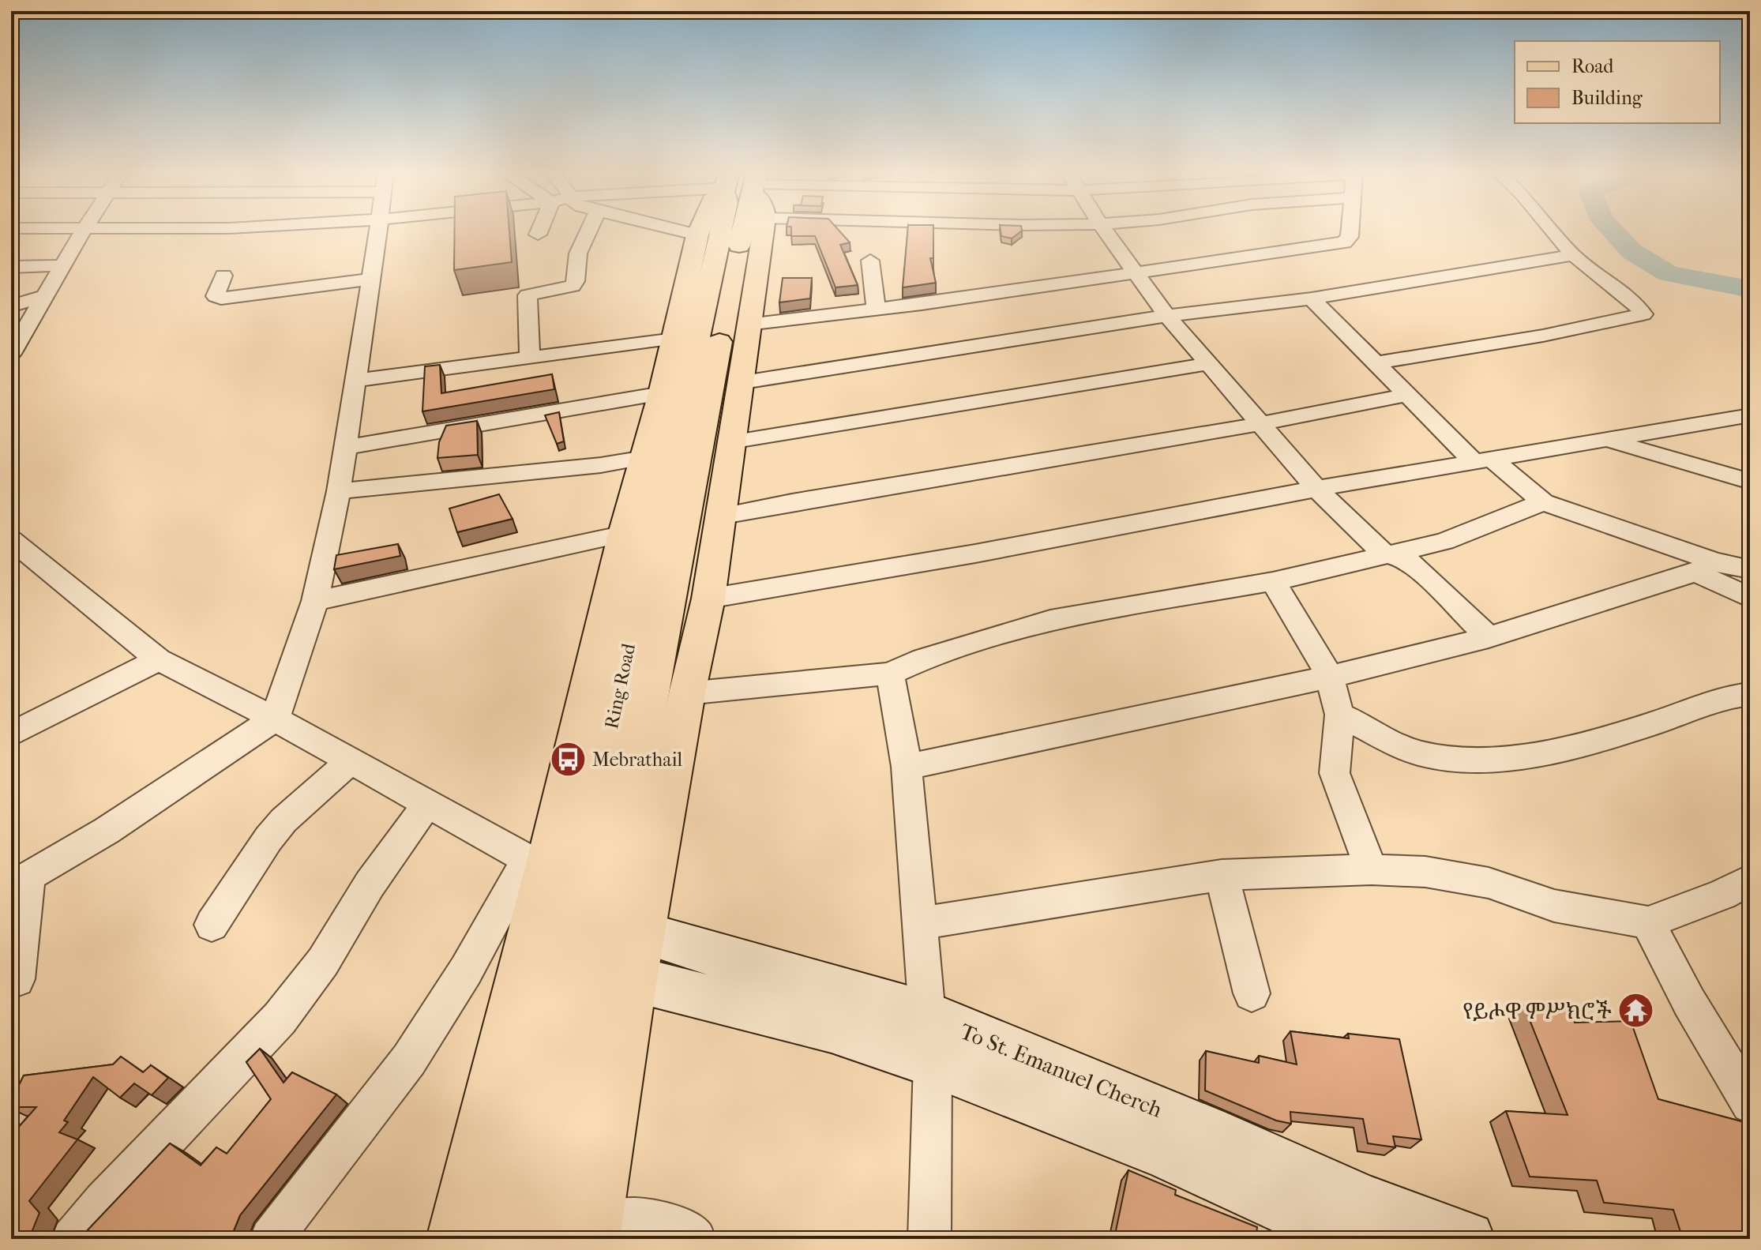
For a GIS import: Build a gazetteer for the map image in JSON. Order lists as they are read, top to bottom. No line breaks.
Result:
{"streets":{"main road":["Ring Road","To St. Emanuel Cherch"]},"places":{"bus stop":["Mebrathail"],"temple":["የይሖዋ ምሥክሮች"]},"legend":["Road","Building"]}
